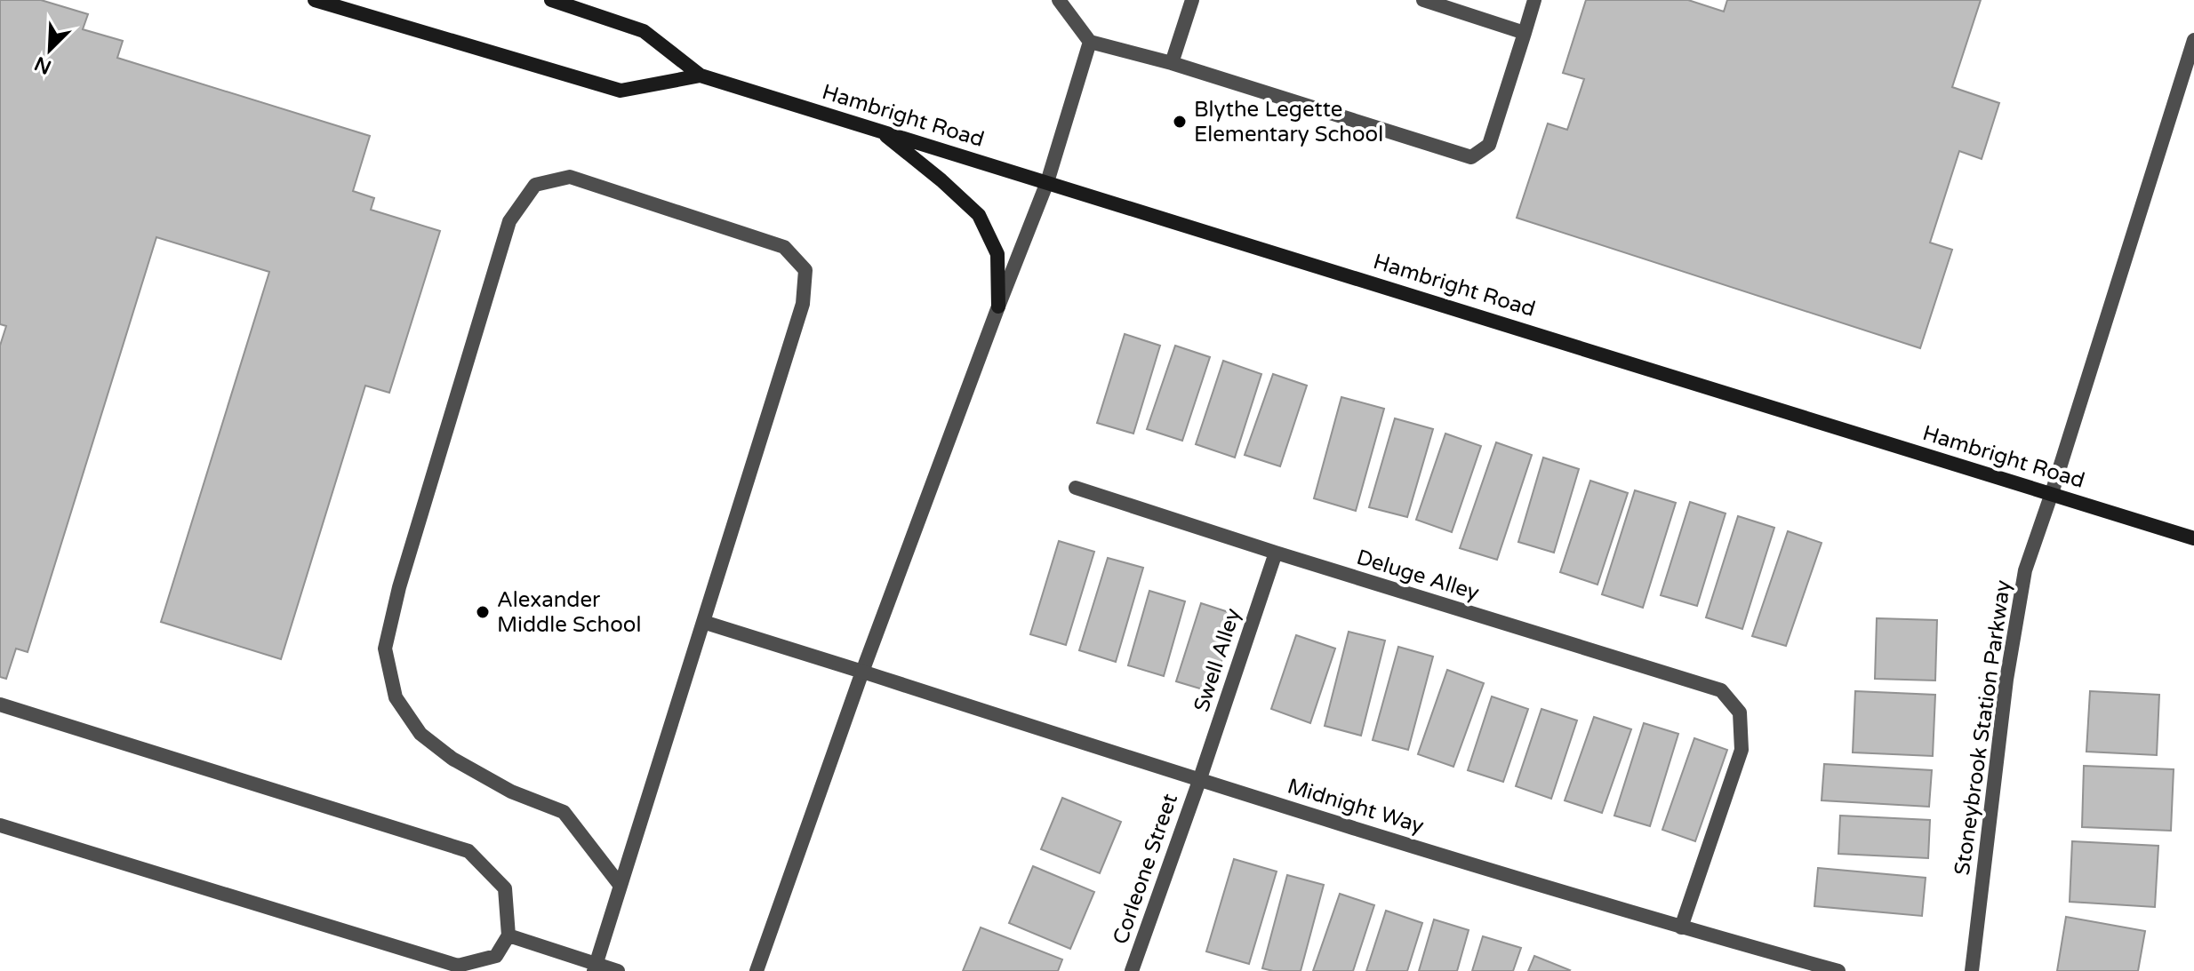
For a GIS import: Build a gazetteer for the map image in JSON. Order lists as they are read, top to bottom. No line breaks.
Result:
{"streets":{"main road":["Hambright Road"],"street":["Deluge Alley","Swell Alley","Stoneybrook Station Parkway","Midnight Way","Corleone Street"]},"crossings":[["Hambright Road","Stoneybrook Station Parkway"],["Deluge Alley","Swell Alley"],["Deluge Alley","Midnight Way"],["Swell Alley","Midnight Way"],["Swell Alley","Corleone Street"],["Midnight Way","Corleone Street"]],"places":["Blythe Legette Elementary School","Alexander Middle School"],"north":"bottom left"}
